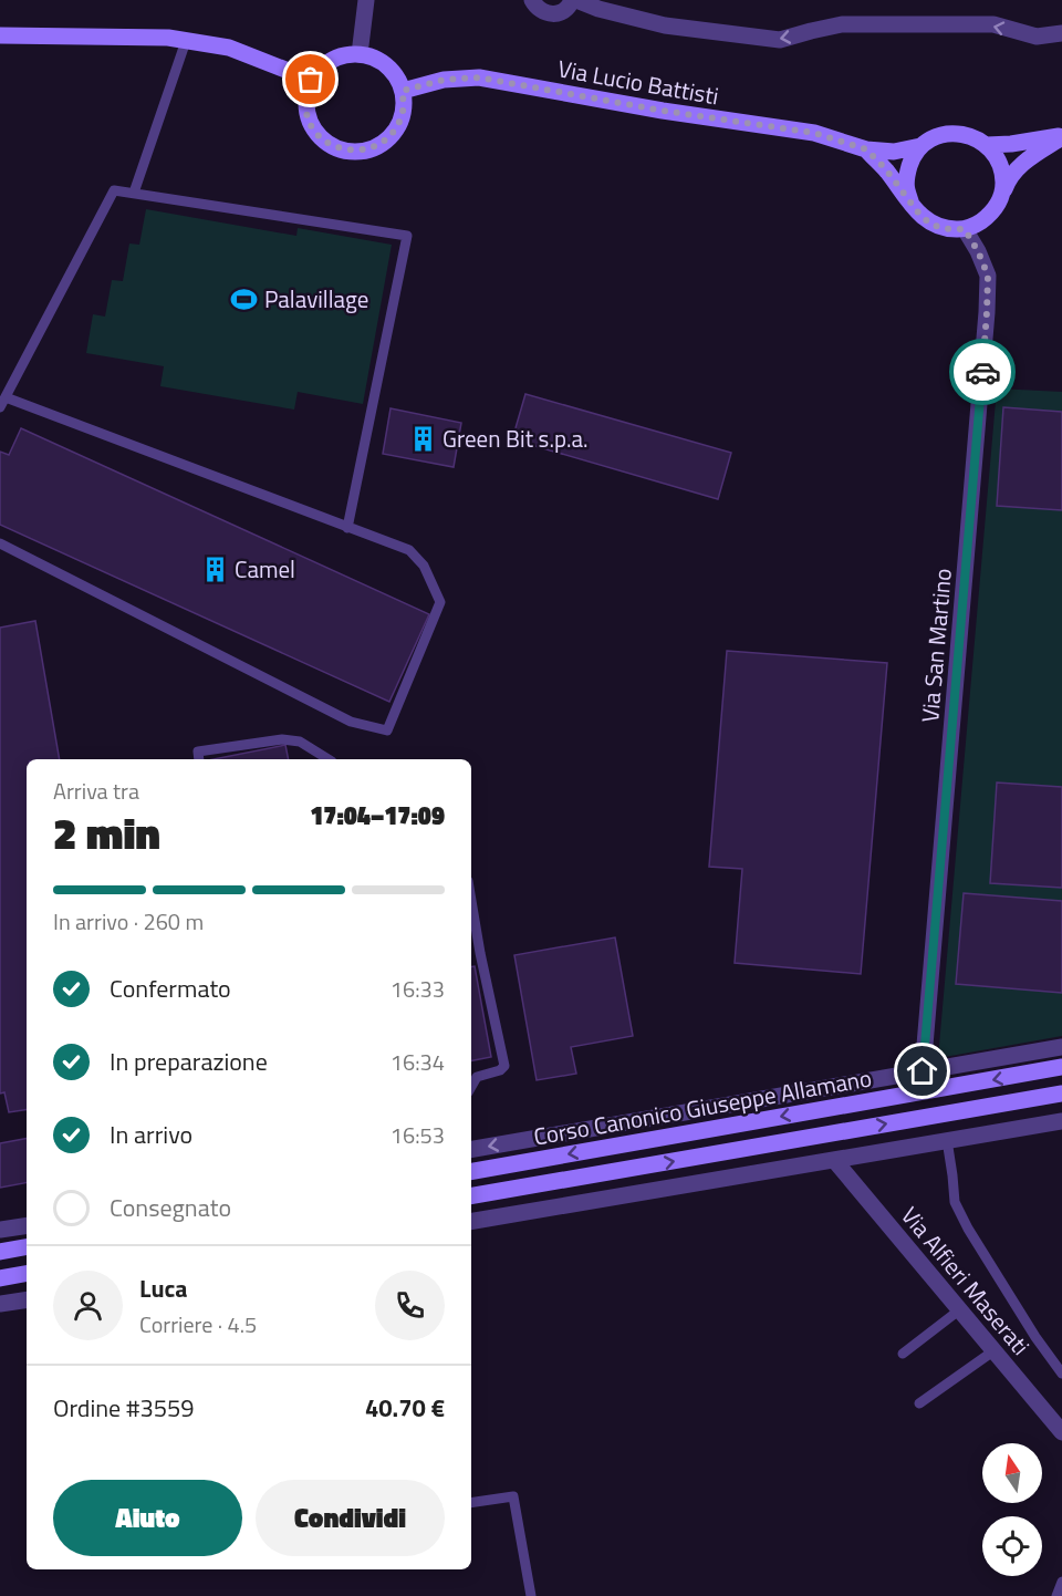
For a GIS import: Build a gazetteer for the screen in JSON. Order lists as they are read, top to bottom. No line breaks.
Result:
{"streets":{"street":["Via Lucio Battisti","Via San Martino","Corso Canonico Giuseppe Allamano","Via Alfieri Maserati"]},"crossings":[["Via Lucio Battisti","Via San Martino"],["Via San Martino","Corso Canonico Giuseppe Allamano"]],"places":{"sports":["Palavillage"],"building":["Green Bit s.p.a.","Camel"]},"north":"top","page":{"heading":["2 min","Arriva tra","17:04–17:09"],"panel":["Luca","Corriere · 4.5","Ordine #3559","40.70 €"],"bar":"In arrivo · 260 m","list":[["Confermato","16:33"],["In preparazione","16:34"],["In arrivo","16:53"],"Consegnato"],"buttons":["Aiuto","Condividi"]}}
